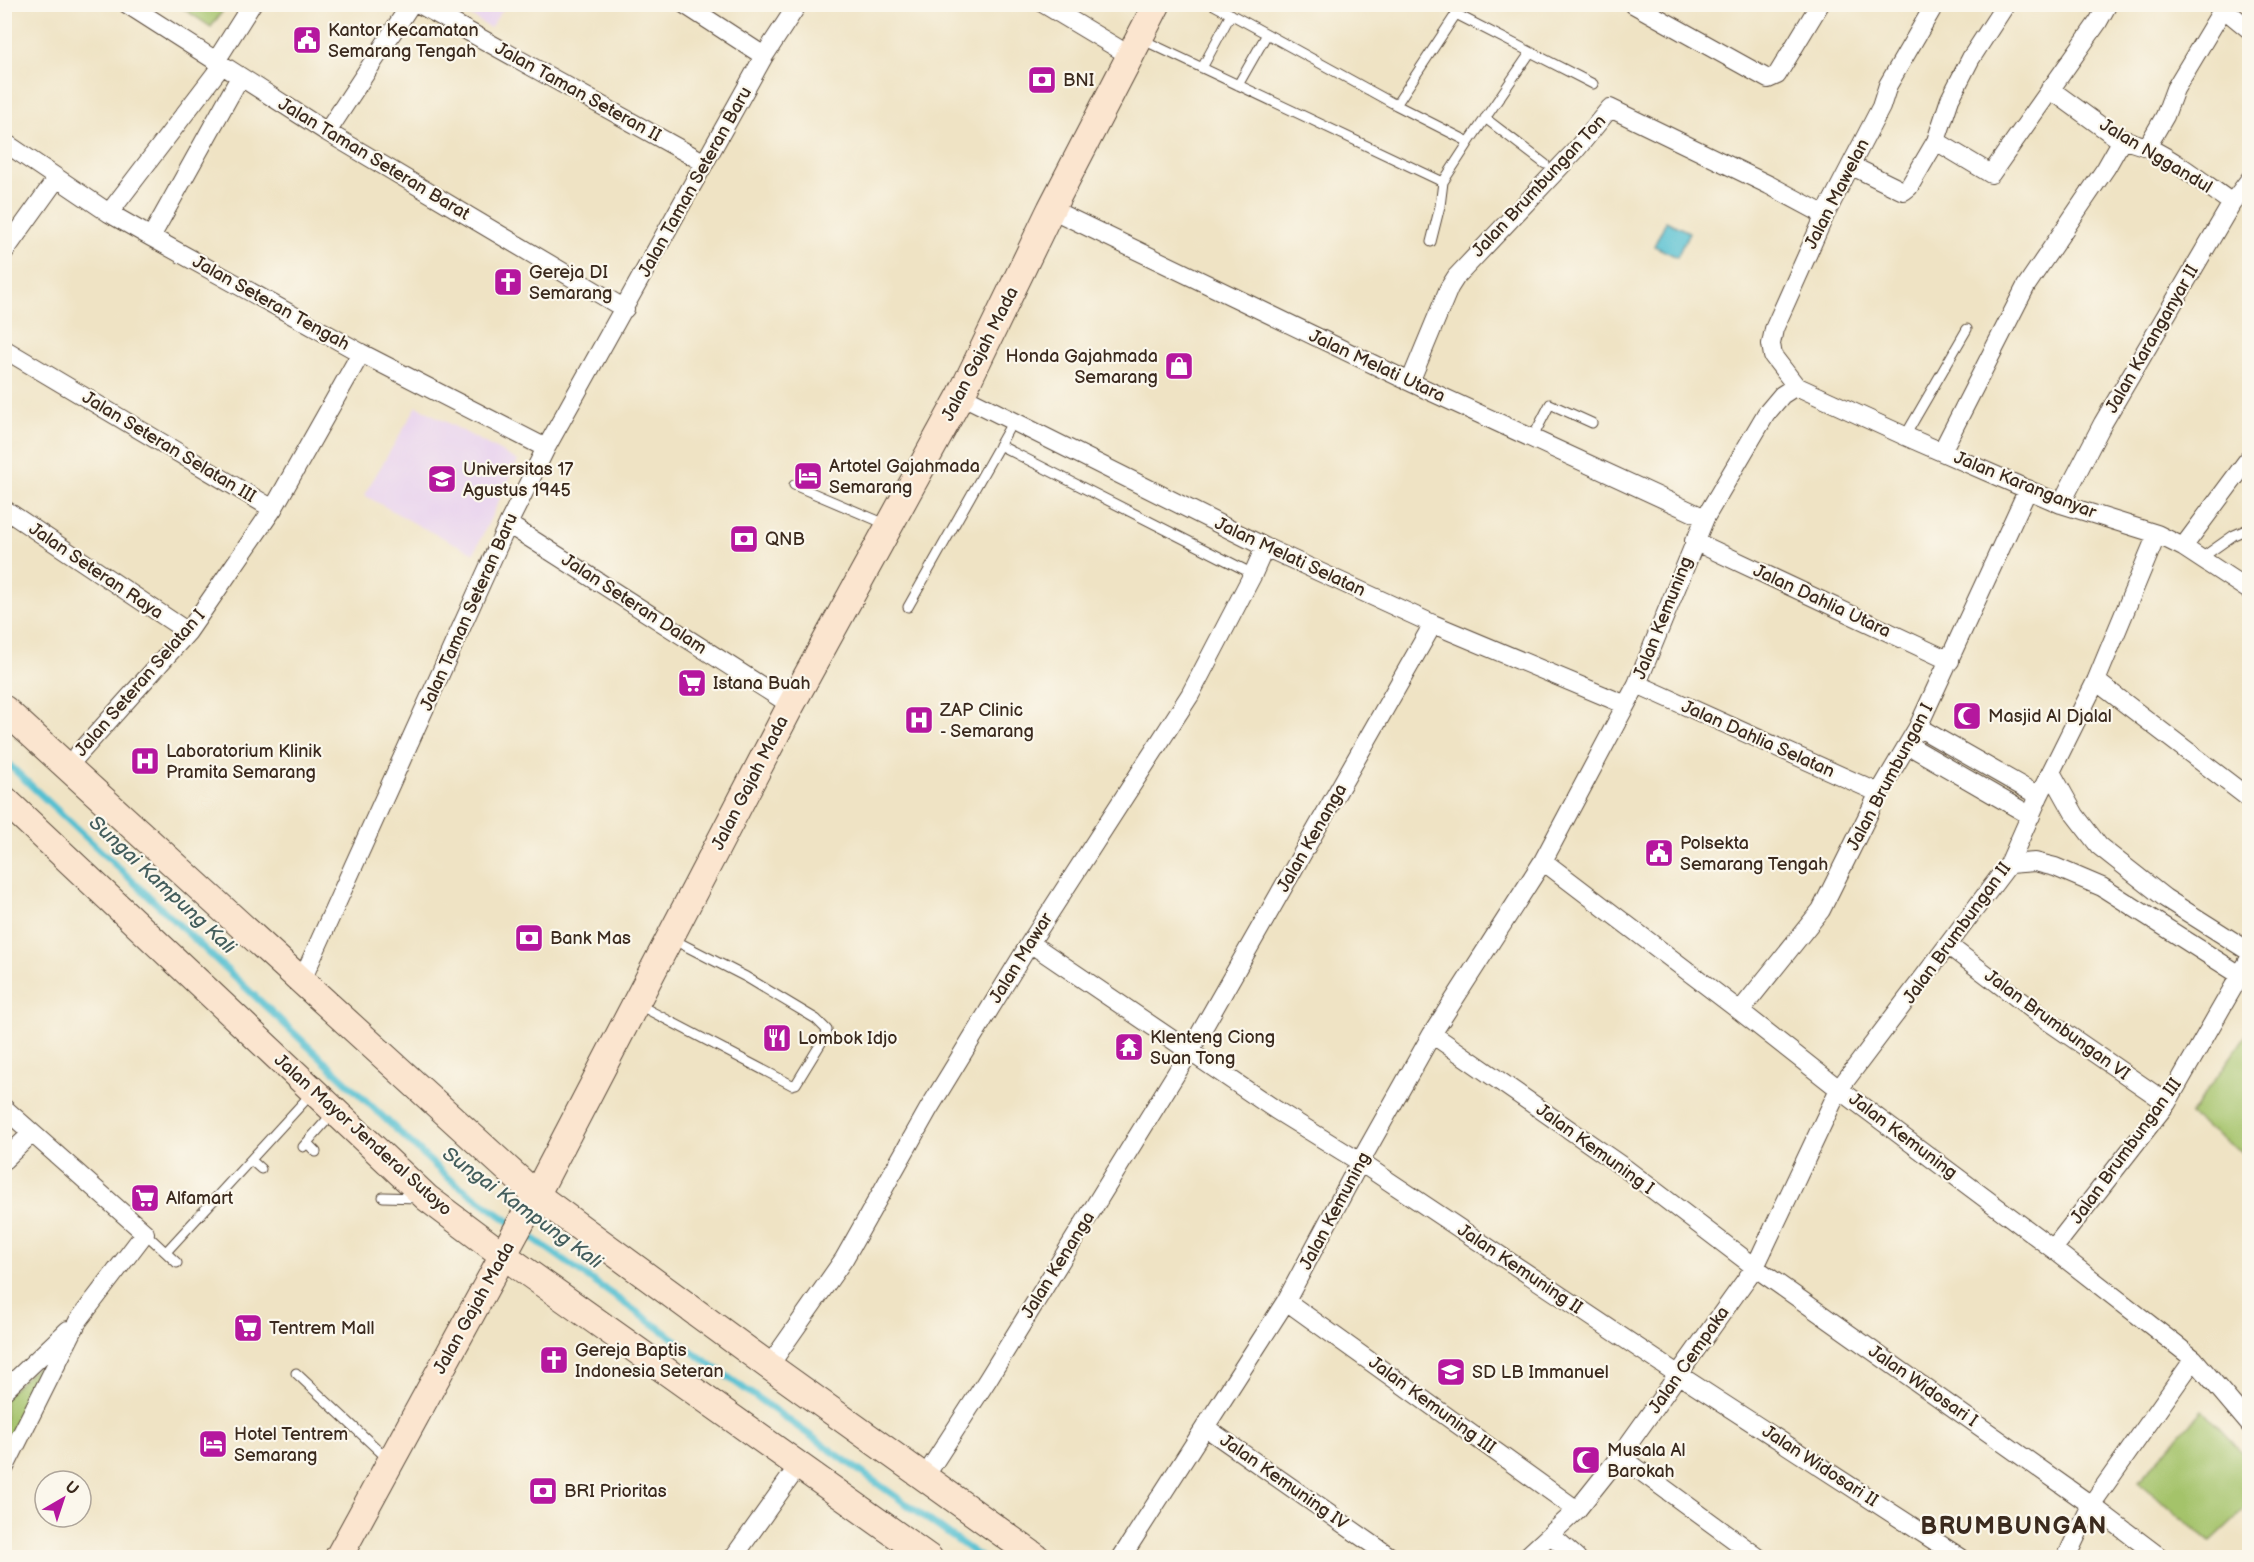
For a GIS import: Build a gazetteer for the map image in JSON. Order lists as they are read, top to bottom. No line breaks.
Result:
{"streets":{"main road":["Jalan Gajah Mada","Jalan Mayor Jenderal Sutoyo"],"street":["Jalan Taman Seteran II","Jalan Nggandul","Jalan Taman Seteran Barat","Jalan Taman Seteran Baru","Jalan Brumbungan Ton","Jalan Mawelan","Jalan Seteran Tengah","Jalan Karanganyar II","Jalan Melati Utara","Jalan Seteran Selatan III","Jalan Karanganyar","Jalan Melati Selatan","Jalan Seteran Raya","Jalan Dahlia Utara","Jalan Seteran Dalam","Jalan Kemuning","Jalan Seteran Selatan I","Jalan Dahlia Selatan","Jalan Brumbungan I","Jalan Kenanga","Jalan Brumbungan II","Jalan Mawar","Jalan Brumbungan VI","Jalan Kemuning I","Jalan Brumbungan III","Jalan Kemuning II","Jalan Cempaka","Jalan Widosari I","Jalan Kemuning III","Jalan Widosari II","Jalan Kemuning IV"]},"crossings":[["Jalan Taman Seteran II","Jalan Taman Seteran Baru"],["Jalan Nggandul","Jalan Karanganyar II"],["Jalan Taman Seteran Barat","Jalan Taman Seteran Baru"],["Jalan Taman Seteran Baru","Jalan Seteran Tengah"],["Jalan Taman Seteran Baru","Jalan Seteran Dalam"],["Jalan Brumbungan Ton","Jalan Mawelan"],["Jalan Brumbungan Ton","Jalan Melati Utara"],["Jalan Mawelan","Jalan Karanganyar"],["Jalan Mawelan","Jalan Kemuning"],["Jalan Seteran Tengah","Jalan Seteran Selatan III"],["Jalan Karanganyar II","Jalan Karanganyar"],["Jalan Gajah Mada","Jalan Melati Utara"],["Jalan Gajah Mada","Jalan Melati Selatan"],["Jalan Gajah Mada","Jalan Seteran Dalam"],["Jalan Gajah Mada","Jalan Mayor Jenderal Sutoyo"],["Jalan Melati Utara","Jalan Kemuning"],["Jalan Seteran Selatan III","Jalan Seteran Selatan I"],["Jalan Karanganyar","Jalan Kemuning"],["Jalan Karanganyar","Jalan Brumbungan I"],["Jalan Karanganyar","Jalan Brumbungan II"],["Jalan Melati Selatan","Jalan Kemuning"],["Jalan Melati Selatan","Jalan Kenanga"],["Jalan Melati Selatan","Jalan Mawar"],["Jalan Seteran Raya","Jalan Seteran Selatan I"],["Jalan Dahlia Utara","Jalan Kemuning"],["Jalan Dahlia Utara","Jalan Brumbungan I"],["Jalan Kemuning","Jalan Dahlia Selatan"],["Jalan Kemuning","Jalan Brumbungan I"],["Jalan Kemuning","Jalan Brumbungan II"],["Jalan Kemuning","Jalan Kemuning I"],["Jalan Kemuning","Jalan Brumbungan III"],["Jalan Kemuning","Jalan Kemuning II"],["Jalan Kemuning","Jalan Kemuning III"],["Jalan Kemuning","Jalan Kemuning IV"],["Jalan Dahlia Selatan","Jalan Brumbungan I"],["Jalan Brumbungan II","Jalan Brumbungan VI"],["Jalan Brumbungan II","Jalan Kemuning I"],["Jalan Brumbungan II","Jalan Cempaka"],["Jalan Brumbungan II","Jalan Widosari I"],["Jalan Brumbungan VI","Jalan Brumbungan III"],["Jalan Kemuning I","Jalan Cempaka"],["Jalan Kemuning I","Jalan Widosari I"],["Jalan Kemuning II","Jalan Cempaka"],["Jalan Kemuning II","Jalan Widosari II"],["Jalan Cempaka","Jalan Widosari I"],["Jalan Cempaka","Jalan Kemuning III"],["Jalan Cempaka","Jalan Widosari II"]],"districts":["BRUMBUNGAN"],"water":["Sungai Kampung Kali"],"places":{"public building":["Kantor Kecamatan Semarang Tengah","Polsekta Semarang Tengah"],"bank":["BNI","QNB","Bank Mas","BRI Prioritas"],"church":["Gereja DI Semarang","Gereja Baptis Indonesia Seteran"],"shop":["Honda Gajahmada Semarang"],"hotel":["Artotel Gajahmada Semarang","Hotel Tentrem Semarang"],"school or university":["Universitas 17 Agustus 1945","SD LB Immanuel"],"supermarket":["Istana Buah","Alfamart","Tentrem Mall"],"mosque":["Masjid Al Djalal","Musala Al Barokah"],"hospital":["ZAP Clinic - Semarang","Laboratorium Klinik Pramita Semarang"],"restaurant":["Lombok Idjo"],"temple":["Klenteng Ciong Suan Tong"]},"north":"top right"}
